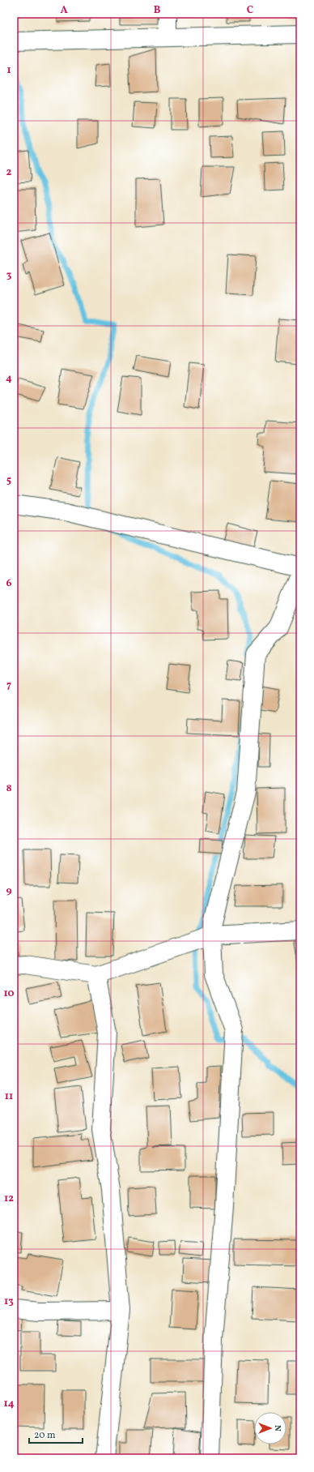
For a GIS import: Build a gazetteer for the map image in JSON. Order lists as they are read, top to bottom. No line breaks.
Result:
{"scale_bar":"20 m","north":"right","grid":{"columns":["A","B","C"],"rows":["1","2","3","4","5","6","7","8","9","10","11","12","13","14"]}}
